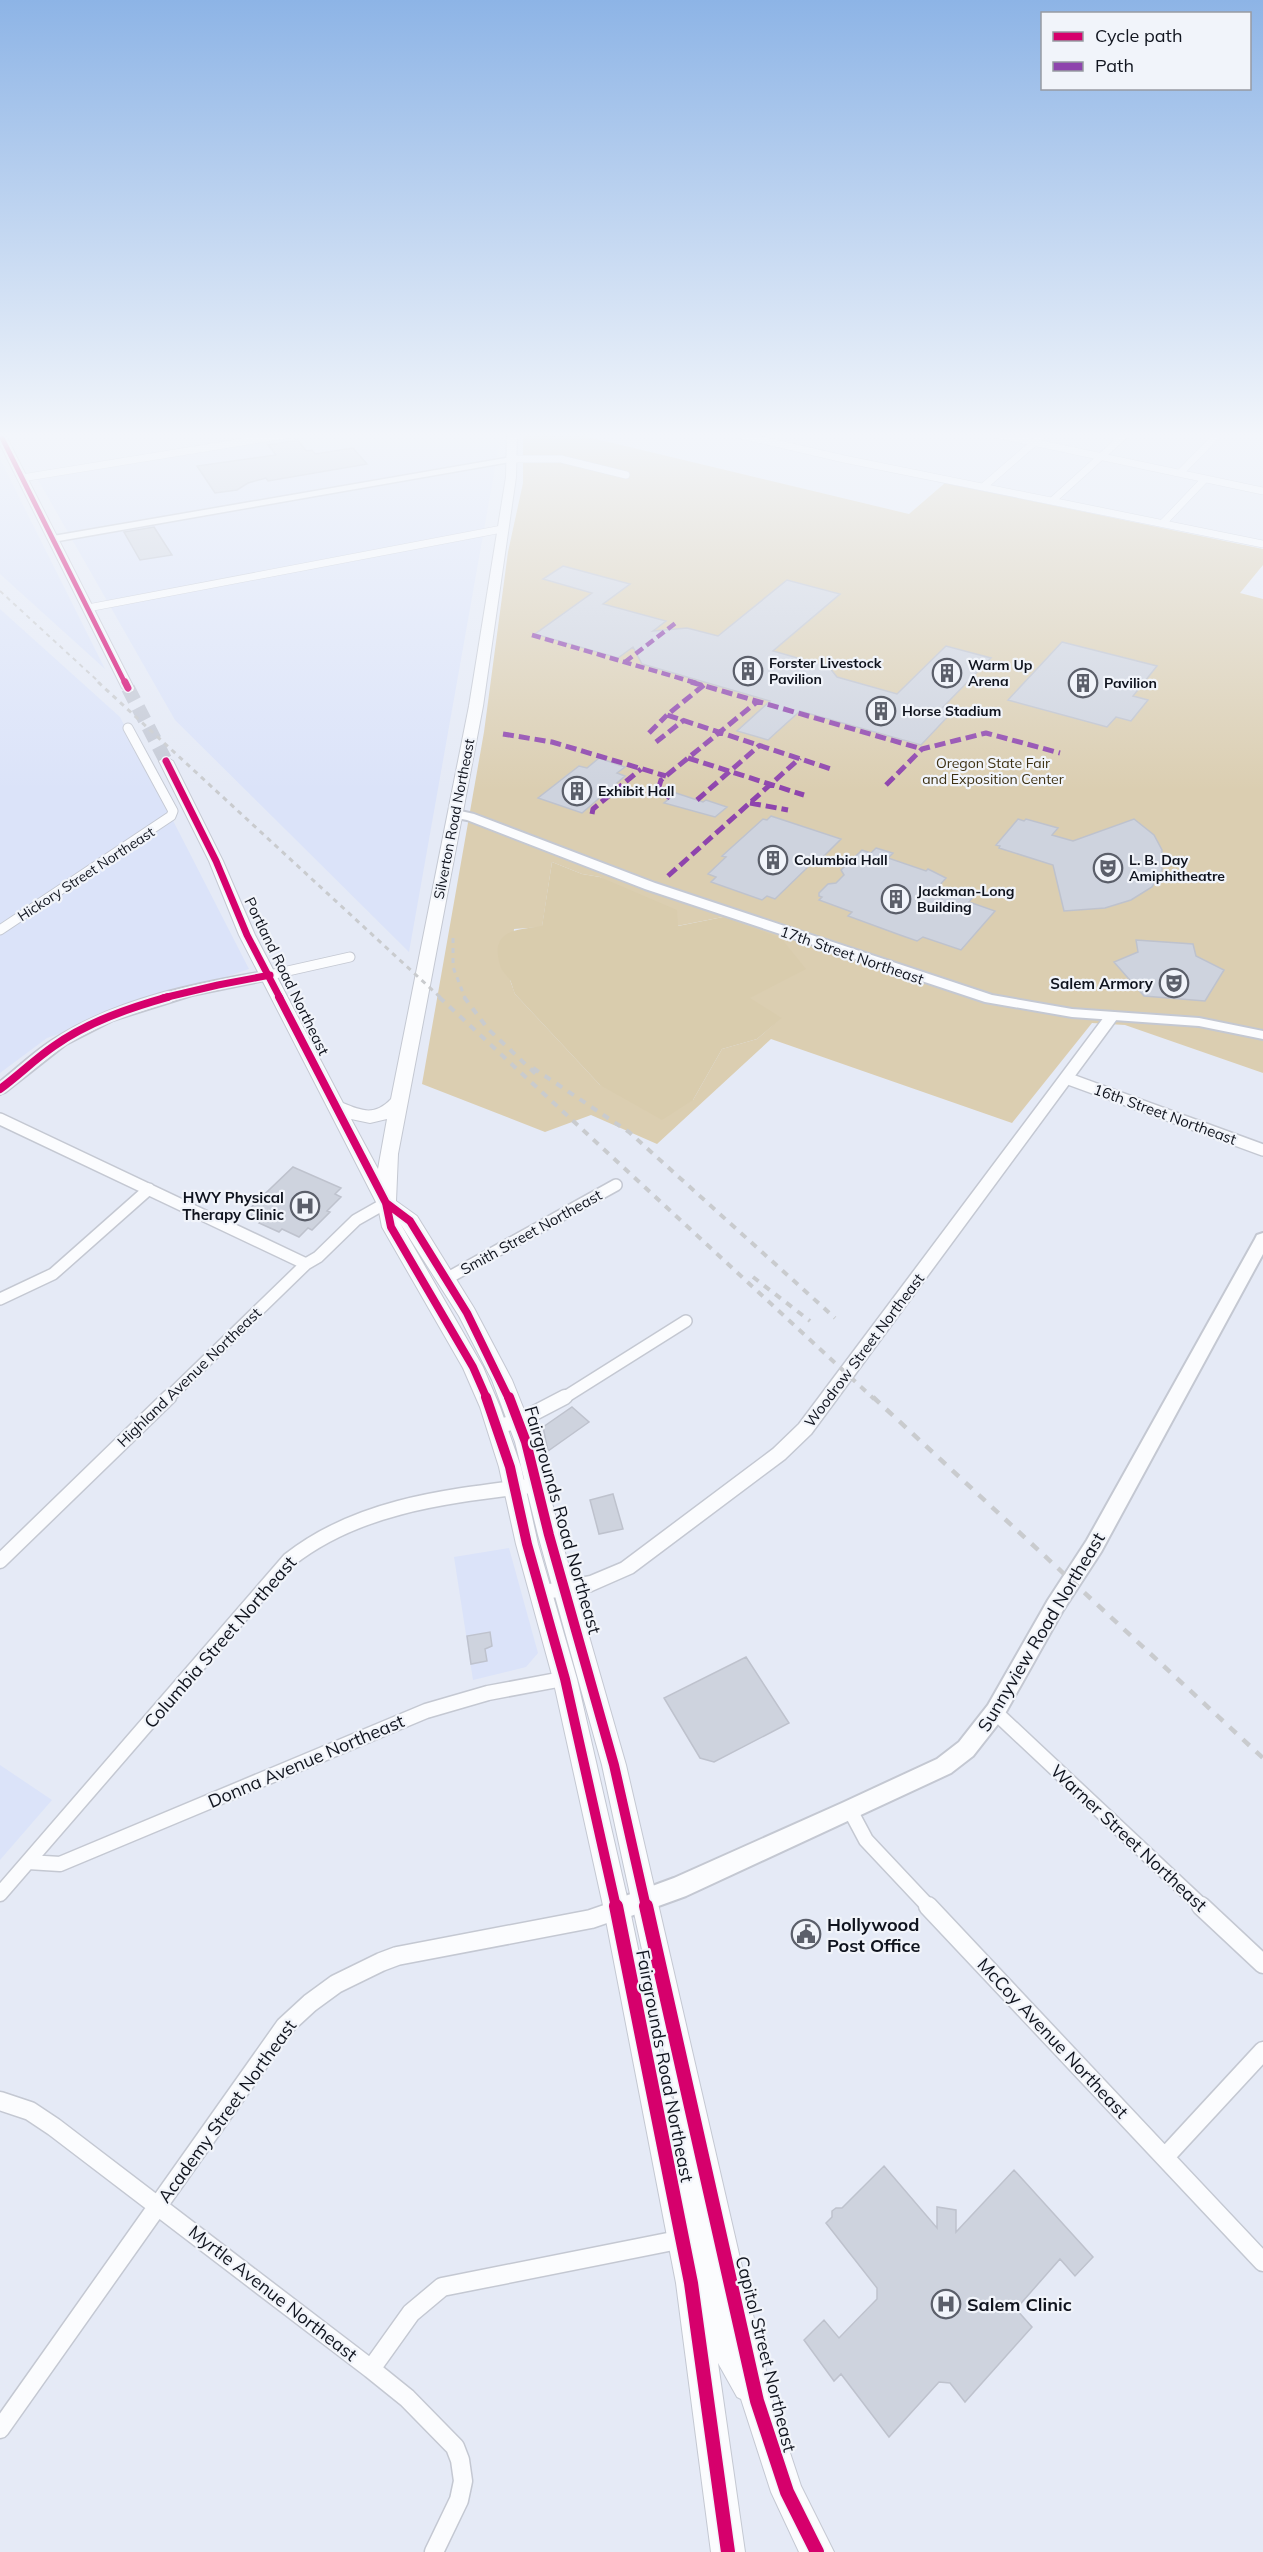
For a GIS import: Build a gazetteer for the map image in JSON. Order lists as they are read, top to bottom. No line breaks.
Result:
{"streets":{"main road":["Silverton Road Northeast","17th Street Northeast","Portland Road Northeast","Fairgrounds Road Northeast","Sunnyview Road Northeast","Capitol Street Northeast"],"street":["Hickory Street Northeast","16th Street Northeast","Smith Street Northeast","Woodrow Street Northeast","Highland Avenue Northeast","Columbia Street Northeast","Donna Avenue Northeast","Warner Street Northeast","McCoy Avenue Northeast","Academy Street Northeast","Myrtle Avenue Northeast"]},"crossings":[["Silverton Road Northeast","17th Street Northeast"],["Silverton Road Northeast","Portland Road Northeast"],["Silverton Road Northeast","Highland Avenue Northeast"],["Silverton Road Northeast","Fairgrounds Road Northeast"],["17th Street Northeast","Woodrow Street Northeast"],["Portland Road Northeast","Highland Avenue Northeast"],["Portland Road Northeast","Fairgrounds Road Northeast"],["16th Street Northeast","Woodrow Street Northeast"],["Smith Street Northeast","Fairgrounds Road Northeast"],["Woodrow Street Northeast","Fairgrounds Road Northeast"],["Highland Avenue Northeast","Fairgrounds Road Northeast"],["Fairgrounds Road Northeast","Sunnyview Road Northeast"],["Fairgrounds Road Northeast","Columbia Street Northeast"],["Fairgrounds Road Northeast","Donna Avenue Northeast"],["Fairgrounds Road Northeast","Academy Street Northeast"],["Fairgrounds Road Northeast","Myrtle Avenue Northeast"],["Fairgrounds Road Northeast","Capitol Street Northeast"],["Sunnyview Road Northeast","Warner Street Northeast"],["Sunnyview Road Northeast","McCoy Avenue Northeast"],["Sunnyview Road Northeast","Academy Street Northeast"],["Columbia Street Northeast","Donna Avenue Northeast"],["Academy Street Northeast","Myrtle Avenue Northeast"]],"parks":["Oregon State Fair and Exposition Center"],"places":{"building":["Forster Livestock Pavilion","Warm Up Arena","Pavilion","Horse Stadium","Exhibit Hall","Columbia Hall","Jackman-Long Building"],"theatre":["L. B. Day Amiphitheatre","Salem Armory"],"hospital":["HWY Physical Therapy Clinic","Salem Clinic"],"public building":["Hollywood Post Office"]},"legend":["Cycle path","Path"]}
